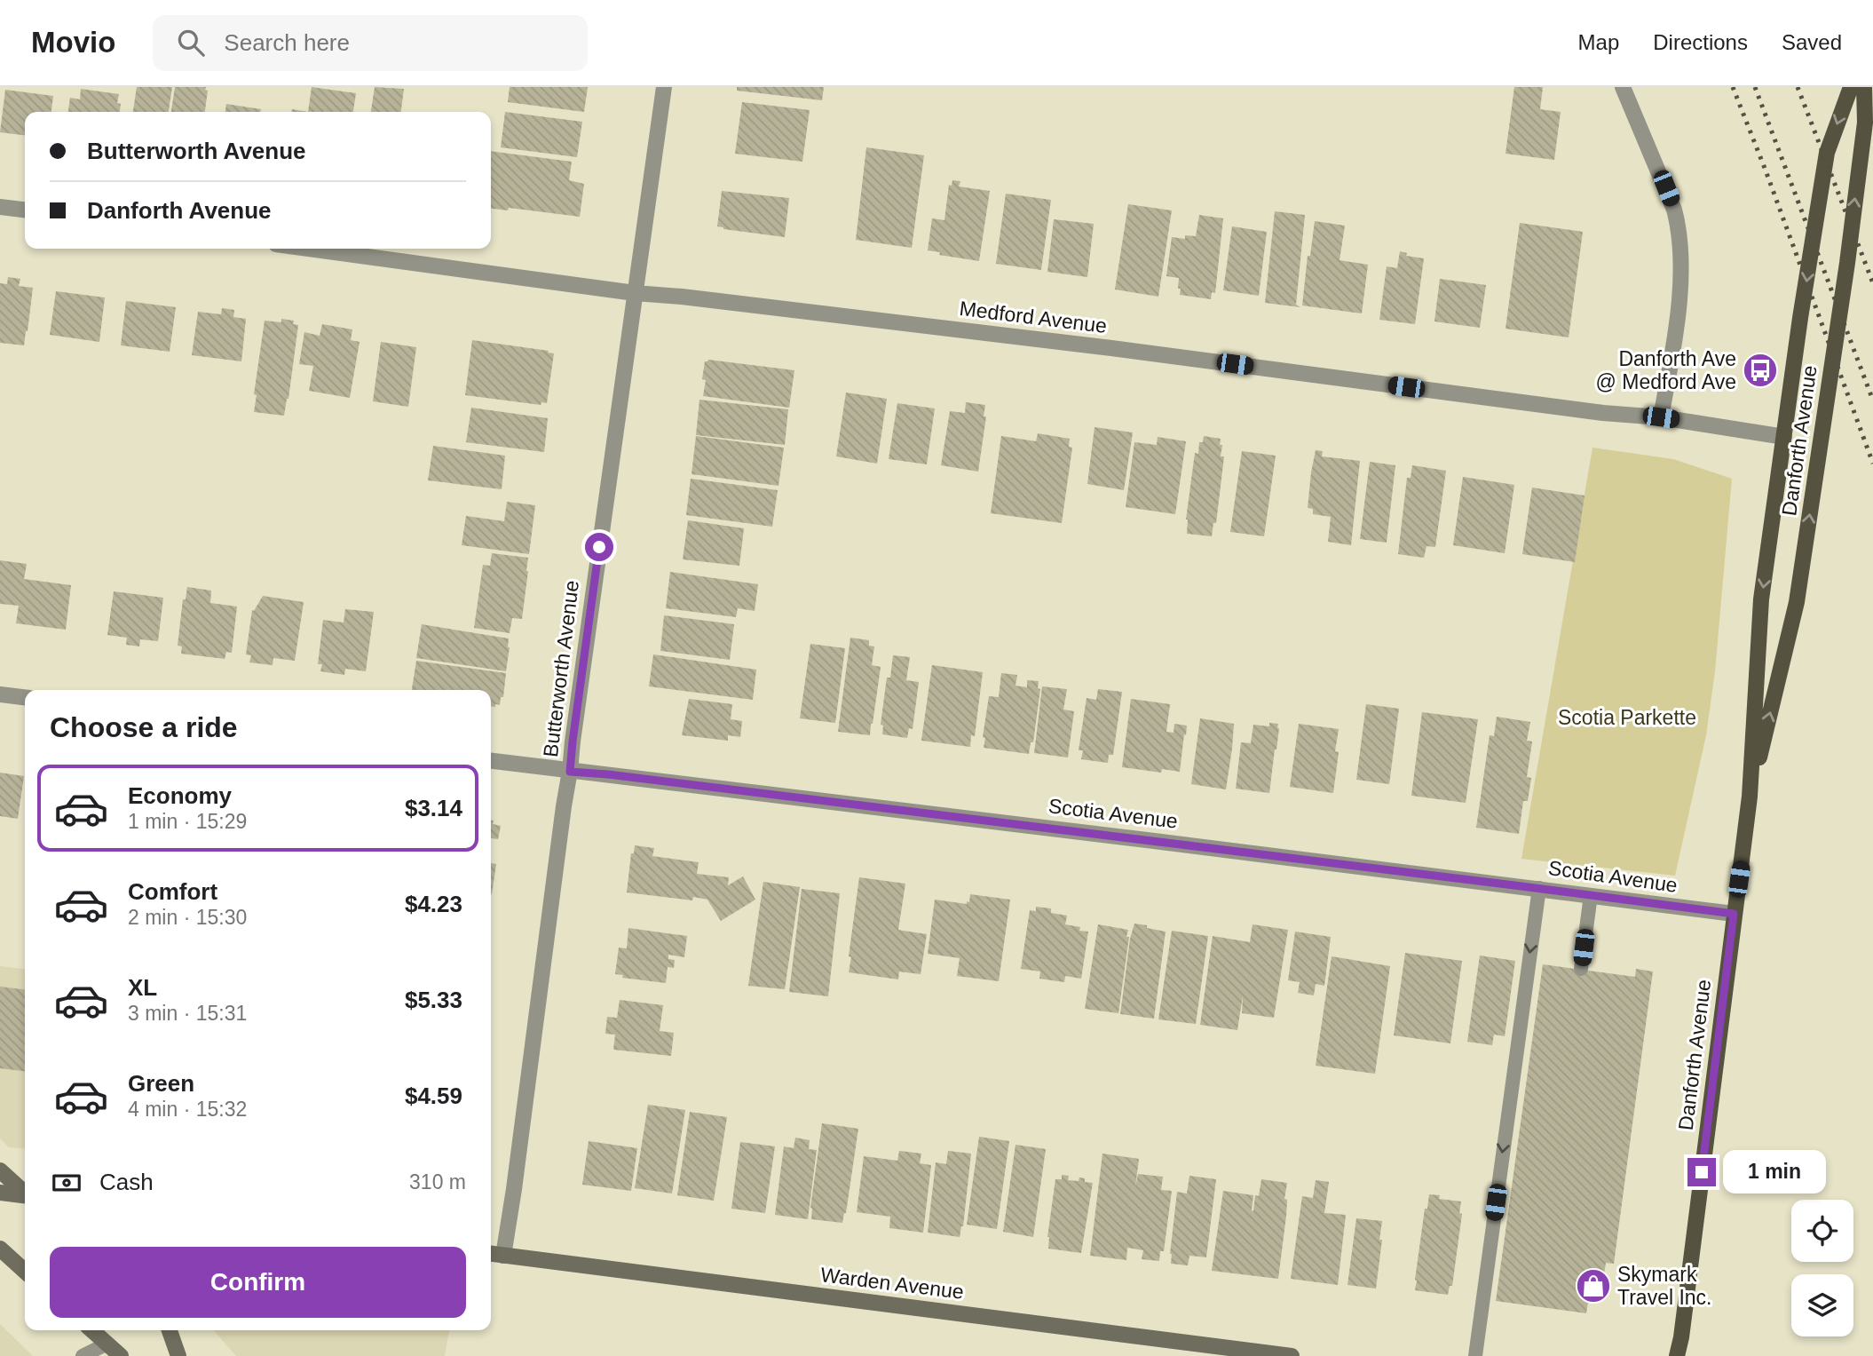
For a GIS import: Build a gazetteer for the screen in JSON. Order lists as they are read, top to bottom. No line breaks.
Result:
{"streets":{"main road":["Danforth Avenue","Warden Avenue"],"street":["Medford Avenue","Butterworth Avenue","Scotia Avenue"]},"crossings":[["Medford Avenue","Danforth Avenue"],["Medford Avenue","Butterworth Avenue"],["Danforth Avenue","Scotia Avenue"],["Butterworth Avenue","Scotia Avenue"],["Butterworth Avenue","Warden Avenue"]],"parks":["Scotia Parkette"],"places":{"bus stop":["Danforth Ave @ Medford Ave"],"shop":["Skymark Travel Inc."]},"page":{"header":"Movio","search":"Search here","nav":["Map","Directions","Saved"],"banner":["Butterworth Avenue","Danforth Avenue"],"heading":"Choose a ride","list":[{"name":"Economy","note":"1 min · 15:29","value":"$3.14"},{"name":"Comfort","note":"2 min · 15:30","value":"$4.23"},{"name":"XL","note":"3 min · 15:31","value":"$5.33"},{"name":"Green","note":"4 min · 15:32","value":"$4.59"}],"pay":["Cash","310 m"],"bubble":"1 min","buttons":"Confirm"}}
